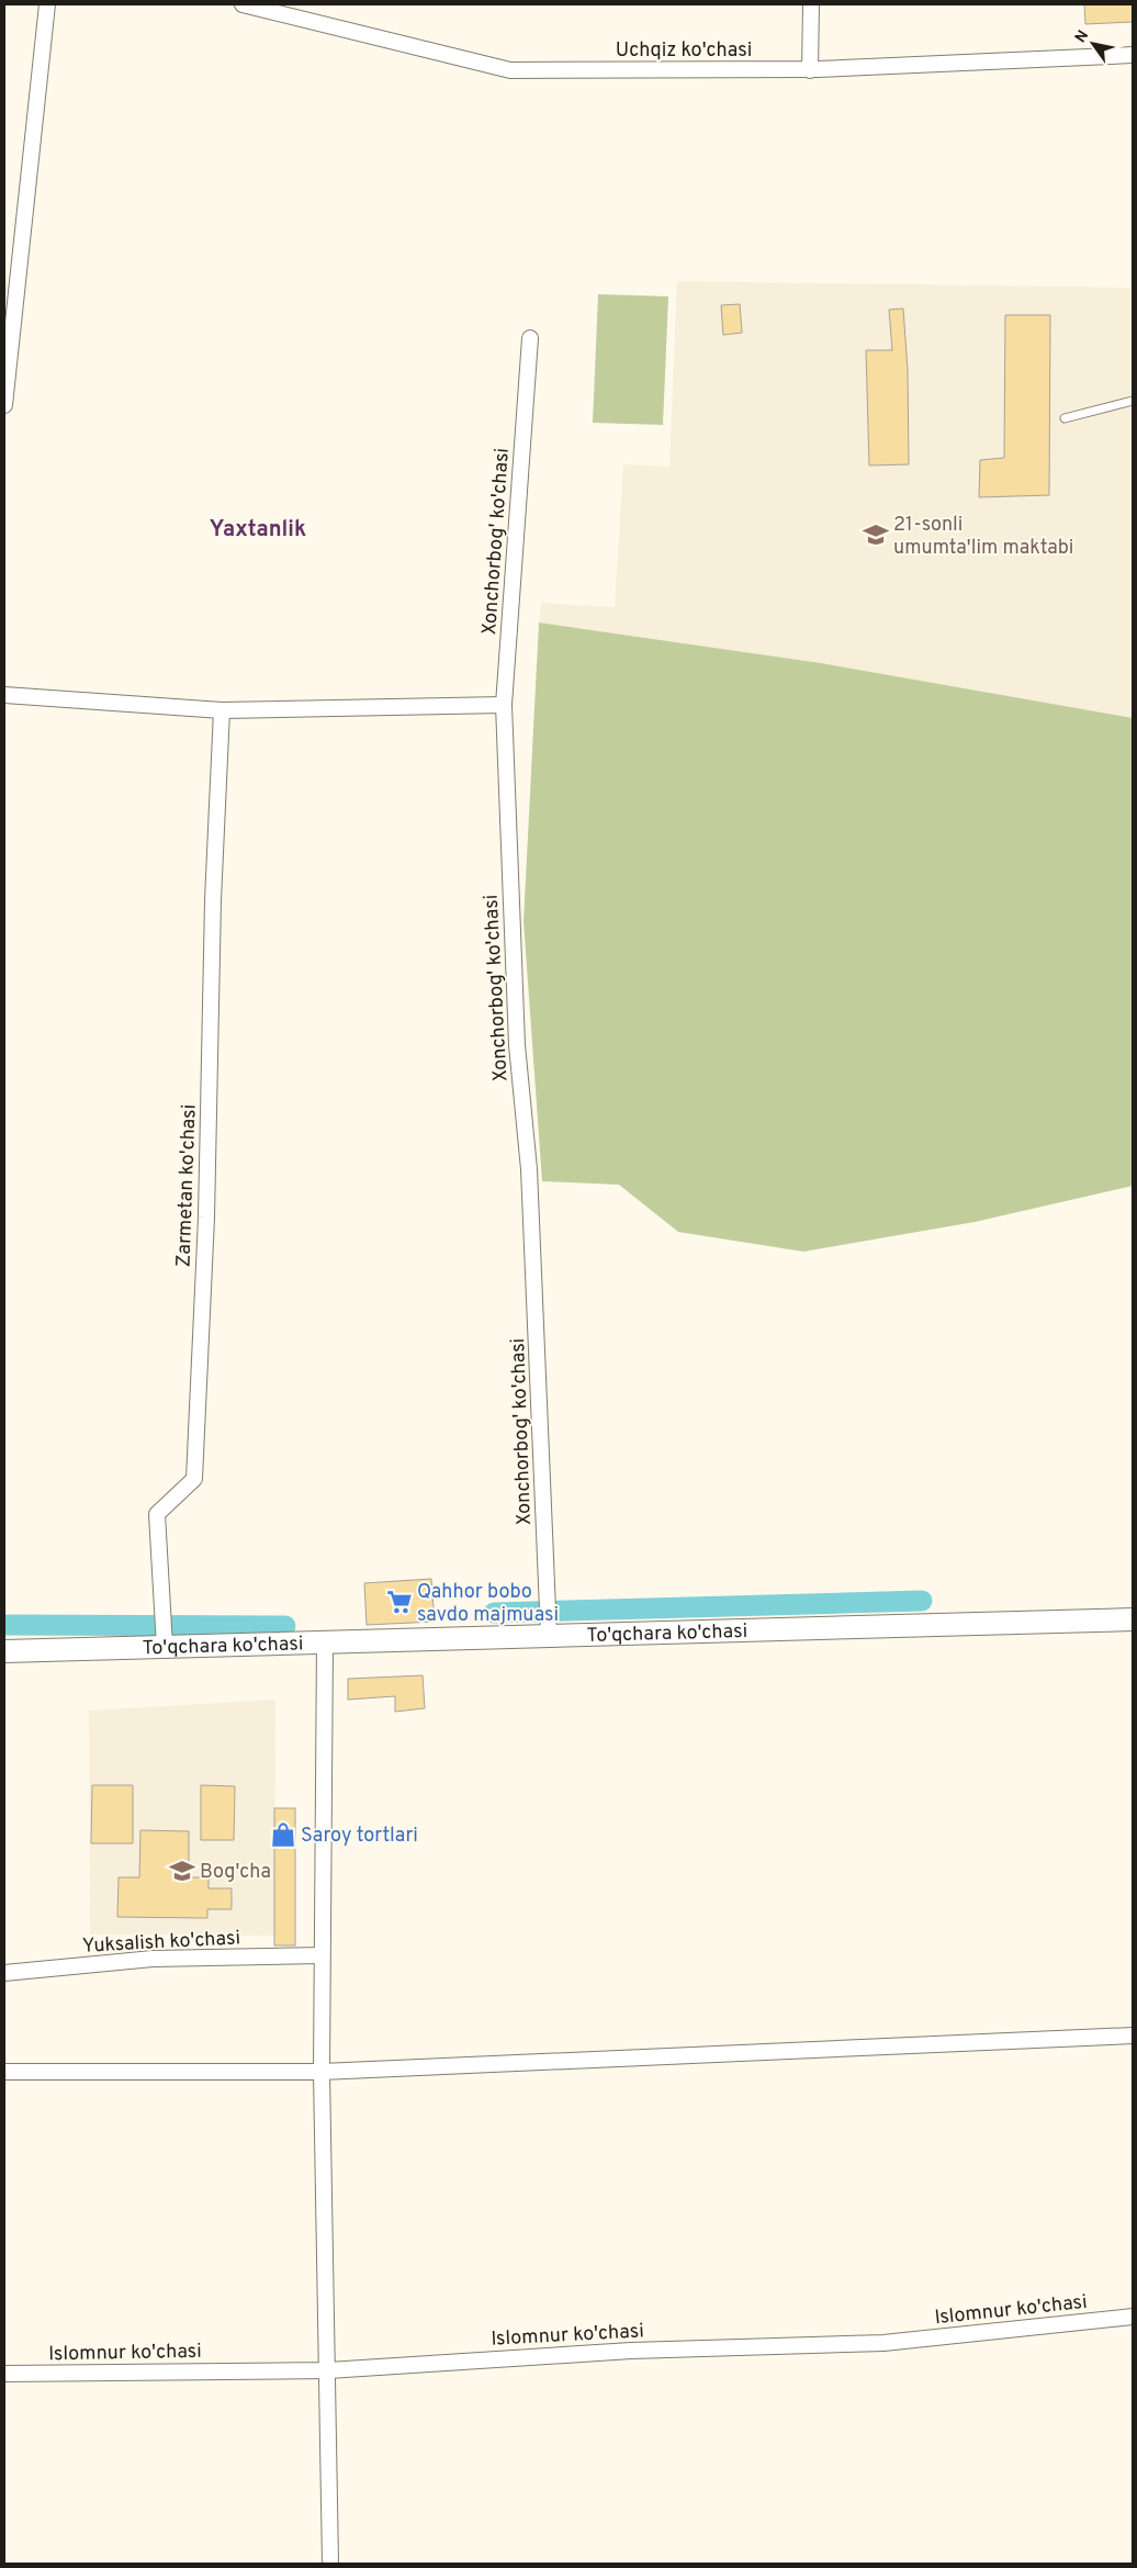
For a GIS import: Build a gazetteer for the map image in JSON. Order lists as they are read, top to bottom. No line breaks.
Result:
{"streets":{"street":["Uchqiz ko'chasi","Xonchorbog' ko'chasi","Zarmetan ko'chasi","To'qchara ko'chasi","Yuksalish ko'chasi","Islomnur ko'chasi"]},"crossings":[["Xonchorbog' ko'chasi","To'qchara ko'chasi"],["Zarmetan ko'chasi","To'qchara ko'chasi"]],"districts":["Yaxtanlik"],"places":{"school or university":["21-sonli umumta'lim maktabi","Bog'cha"],"supermarket":["Qahhor bobo savdo majmuasi"],"shop":["Saroy tortlari"]},"north":"top left"}
